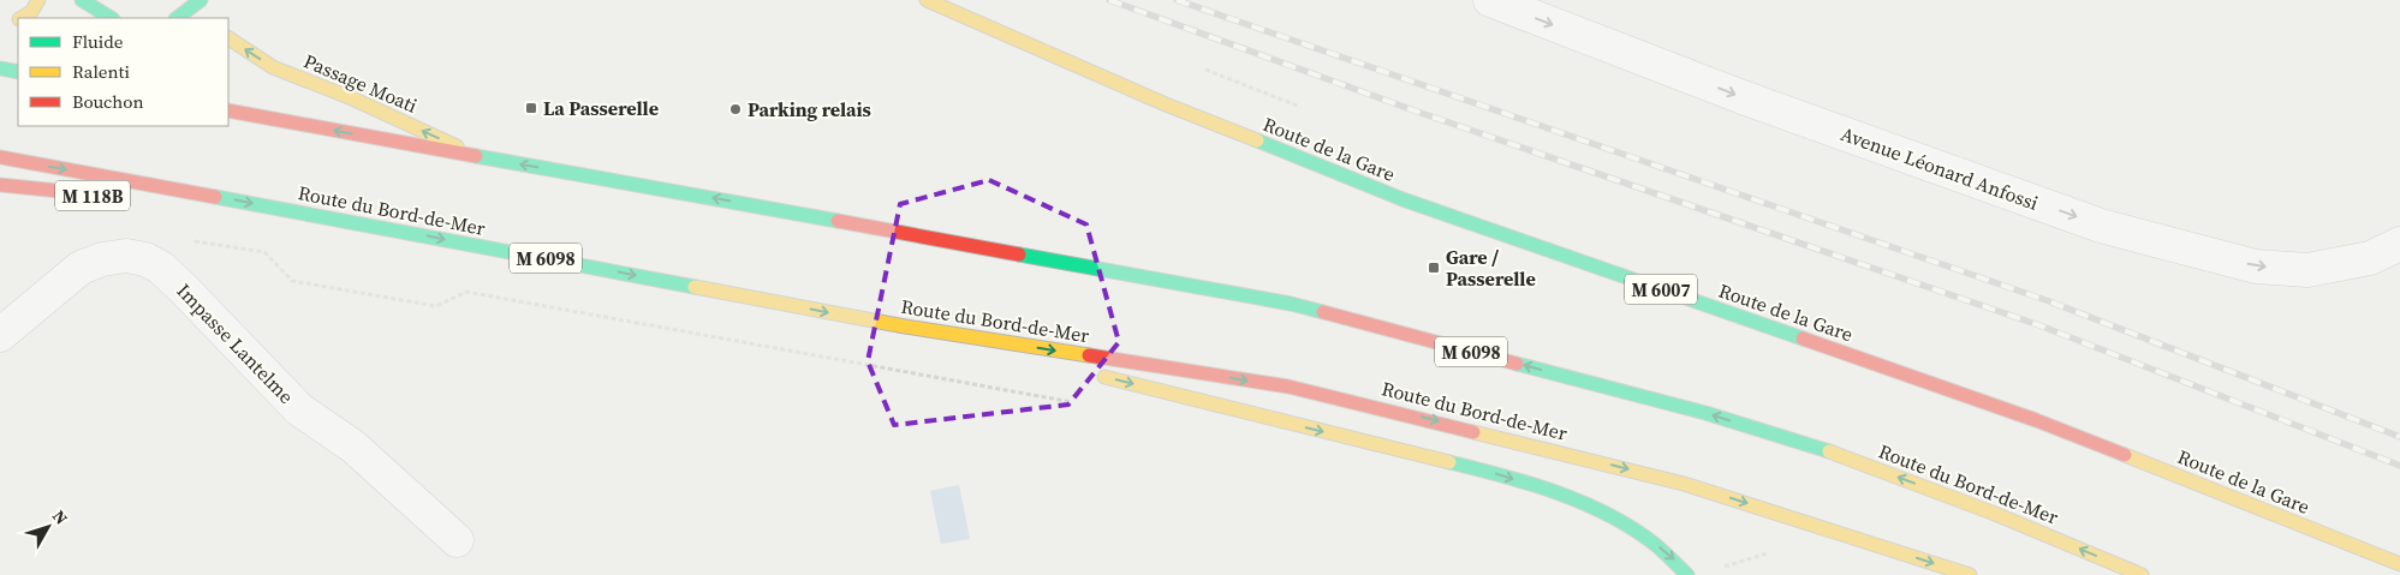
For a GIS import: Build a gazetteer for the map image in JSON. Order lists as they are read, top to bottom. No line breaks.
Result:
{"streets":{"main road":["Passage Moati","Route de la Gare","M 118B","Route du Bord-de-Mer","M 6098","M 6007"],"street":["Avenue Léonard Anfossi","Impasse Lantelme"]},"crossings":[["Passage Moati","Route du Bord-de-Mer"],["M 118B","Route du Bord-de-Mer"]],"one_way":["Passage Moati","Avenue Léonard Anfossi"],"places":{"transit":["La Passerelle","Gare / Passerelle"],"other":["Parking relais"]},"legend":["Fluide","Ralenti","Bouchon"],"north":"top right"}
